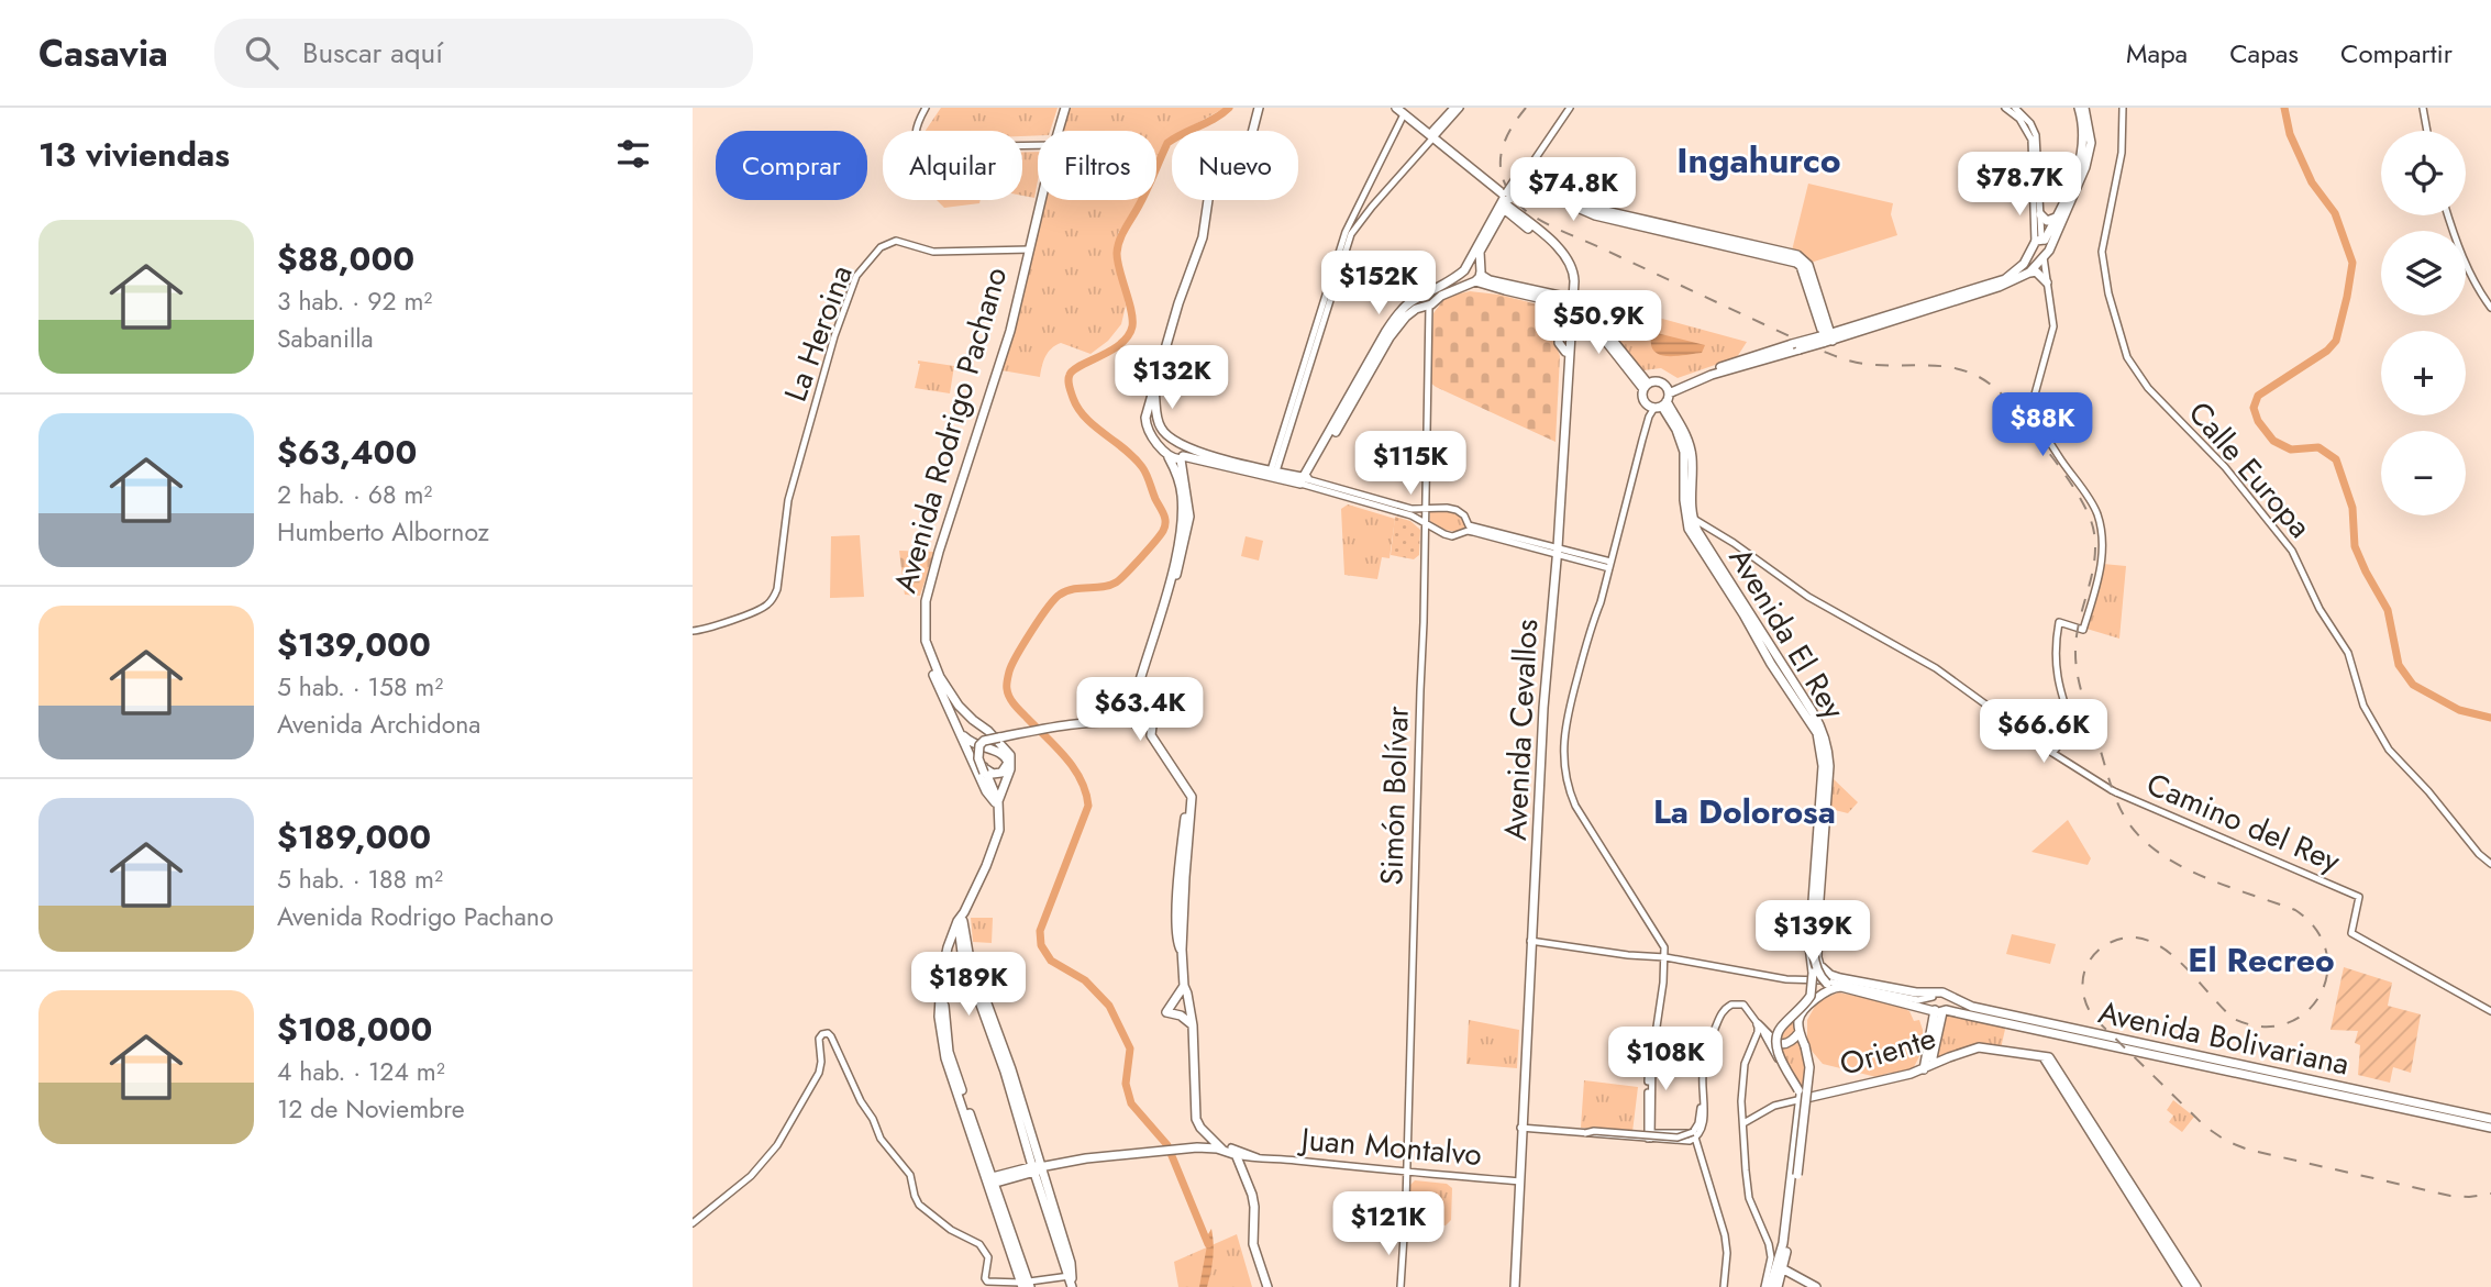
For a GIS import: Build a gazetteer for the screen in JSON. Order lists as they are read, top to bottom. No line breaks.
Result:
{"streets":{"main road":["Avenida Rodrigo Pachano","Avenida El Rey","Avenida Cevallos","Avenida Bolivariana","Oriente","Juan Montalvo"],"street":["La Heroina","Calle Europa","Simón Bolívar","Camino del Rey"]},"crossings":[["La Heroina","Avenida Rodrigo Pachano"],["Avenida Rodrigo Pachano","Juan Montalvo"],["Avenida El Rey","Camino del Rey"],["Avenida El Rey","Avenida Bolivariana"],["Avenida Cevallos","Juan Montalvo"],["Simón Bolívar","Juan Montalvo"]],"districts":["Ingahurco","La Dolorosa","El Recreo"],"page":{"header":"Casavia","search":"Buscar aquí","nav":["Mapa","Capas","Compartir"],"heading":"13 viviendas","map_buttons":["+","−"],"chip":["Comprar","Alquilar","Filtros","Nuevo"],"price":["$78.7K","$74.8K","$152K","$50.9K","$132K","$88K","$115K","$63.4K","$66.6K","$139K","$189K","$108K","$121K"],"list":[{"name":"$88,000","note":"3 hab. · 92 m² · Sabanilla"},{"name":"$63,400","note":"2 hab. · 68 m² · Humberto Albornoz"},{"name":"$139,000","note":"5 hab. · 158 m² · Avenida Archidona"},{"name":"$189,000","note":"5 hab. · 188 m² · Avenida Rodrigo Pachano"},{"name":"$108,000","note":"4 hab. · 124 m² · 12 de Noviembre"}]}}
